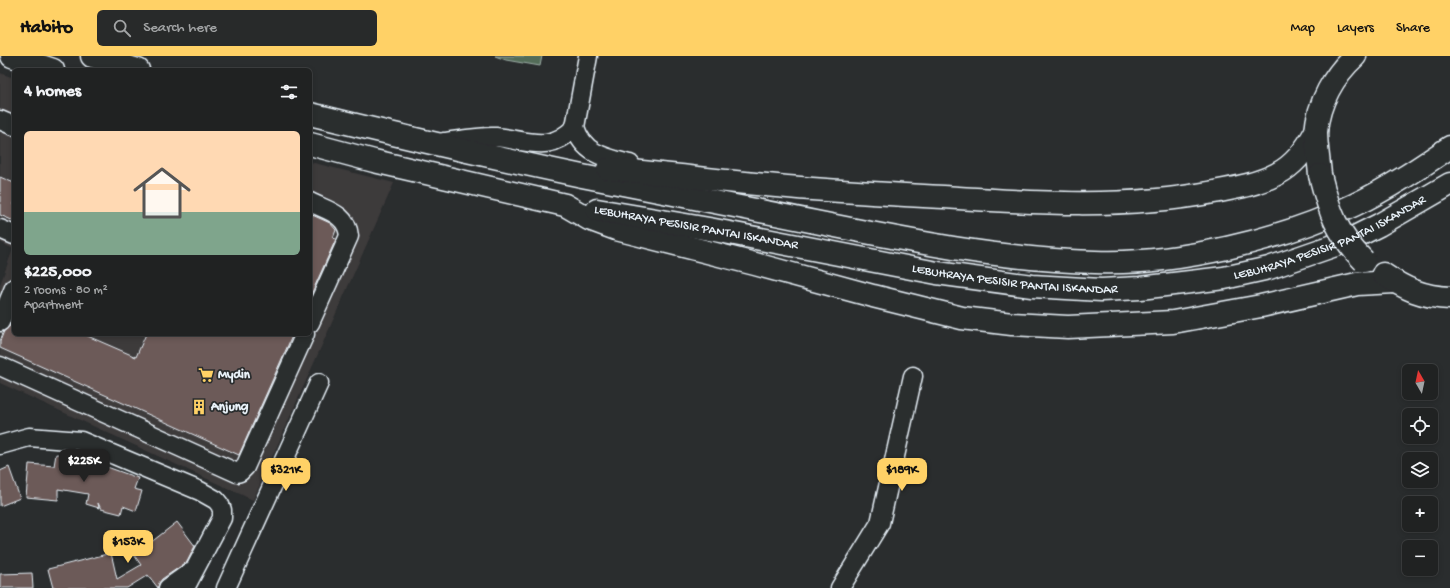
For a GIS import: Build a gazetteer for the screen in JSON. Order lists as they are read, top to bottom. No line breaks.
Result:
{"streets":{"highway":["LEBUHRAYA PESISIR PANTAI ISKANDAR"]},"places":{"supermarket":["Mydin"],"building":["Anjung"]},"north":"top","page":{"header":"Habito","search":"Search here","nav":["Map","Layers","Share"],"heading":"4 homes","list":[{"name":"$225,000","note":"2 rooms · 80 m² · Apartment"}],"map_buttons":["+","−"],"price":["$225K","$321K","$189K","$153K"]}}
